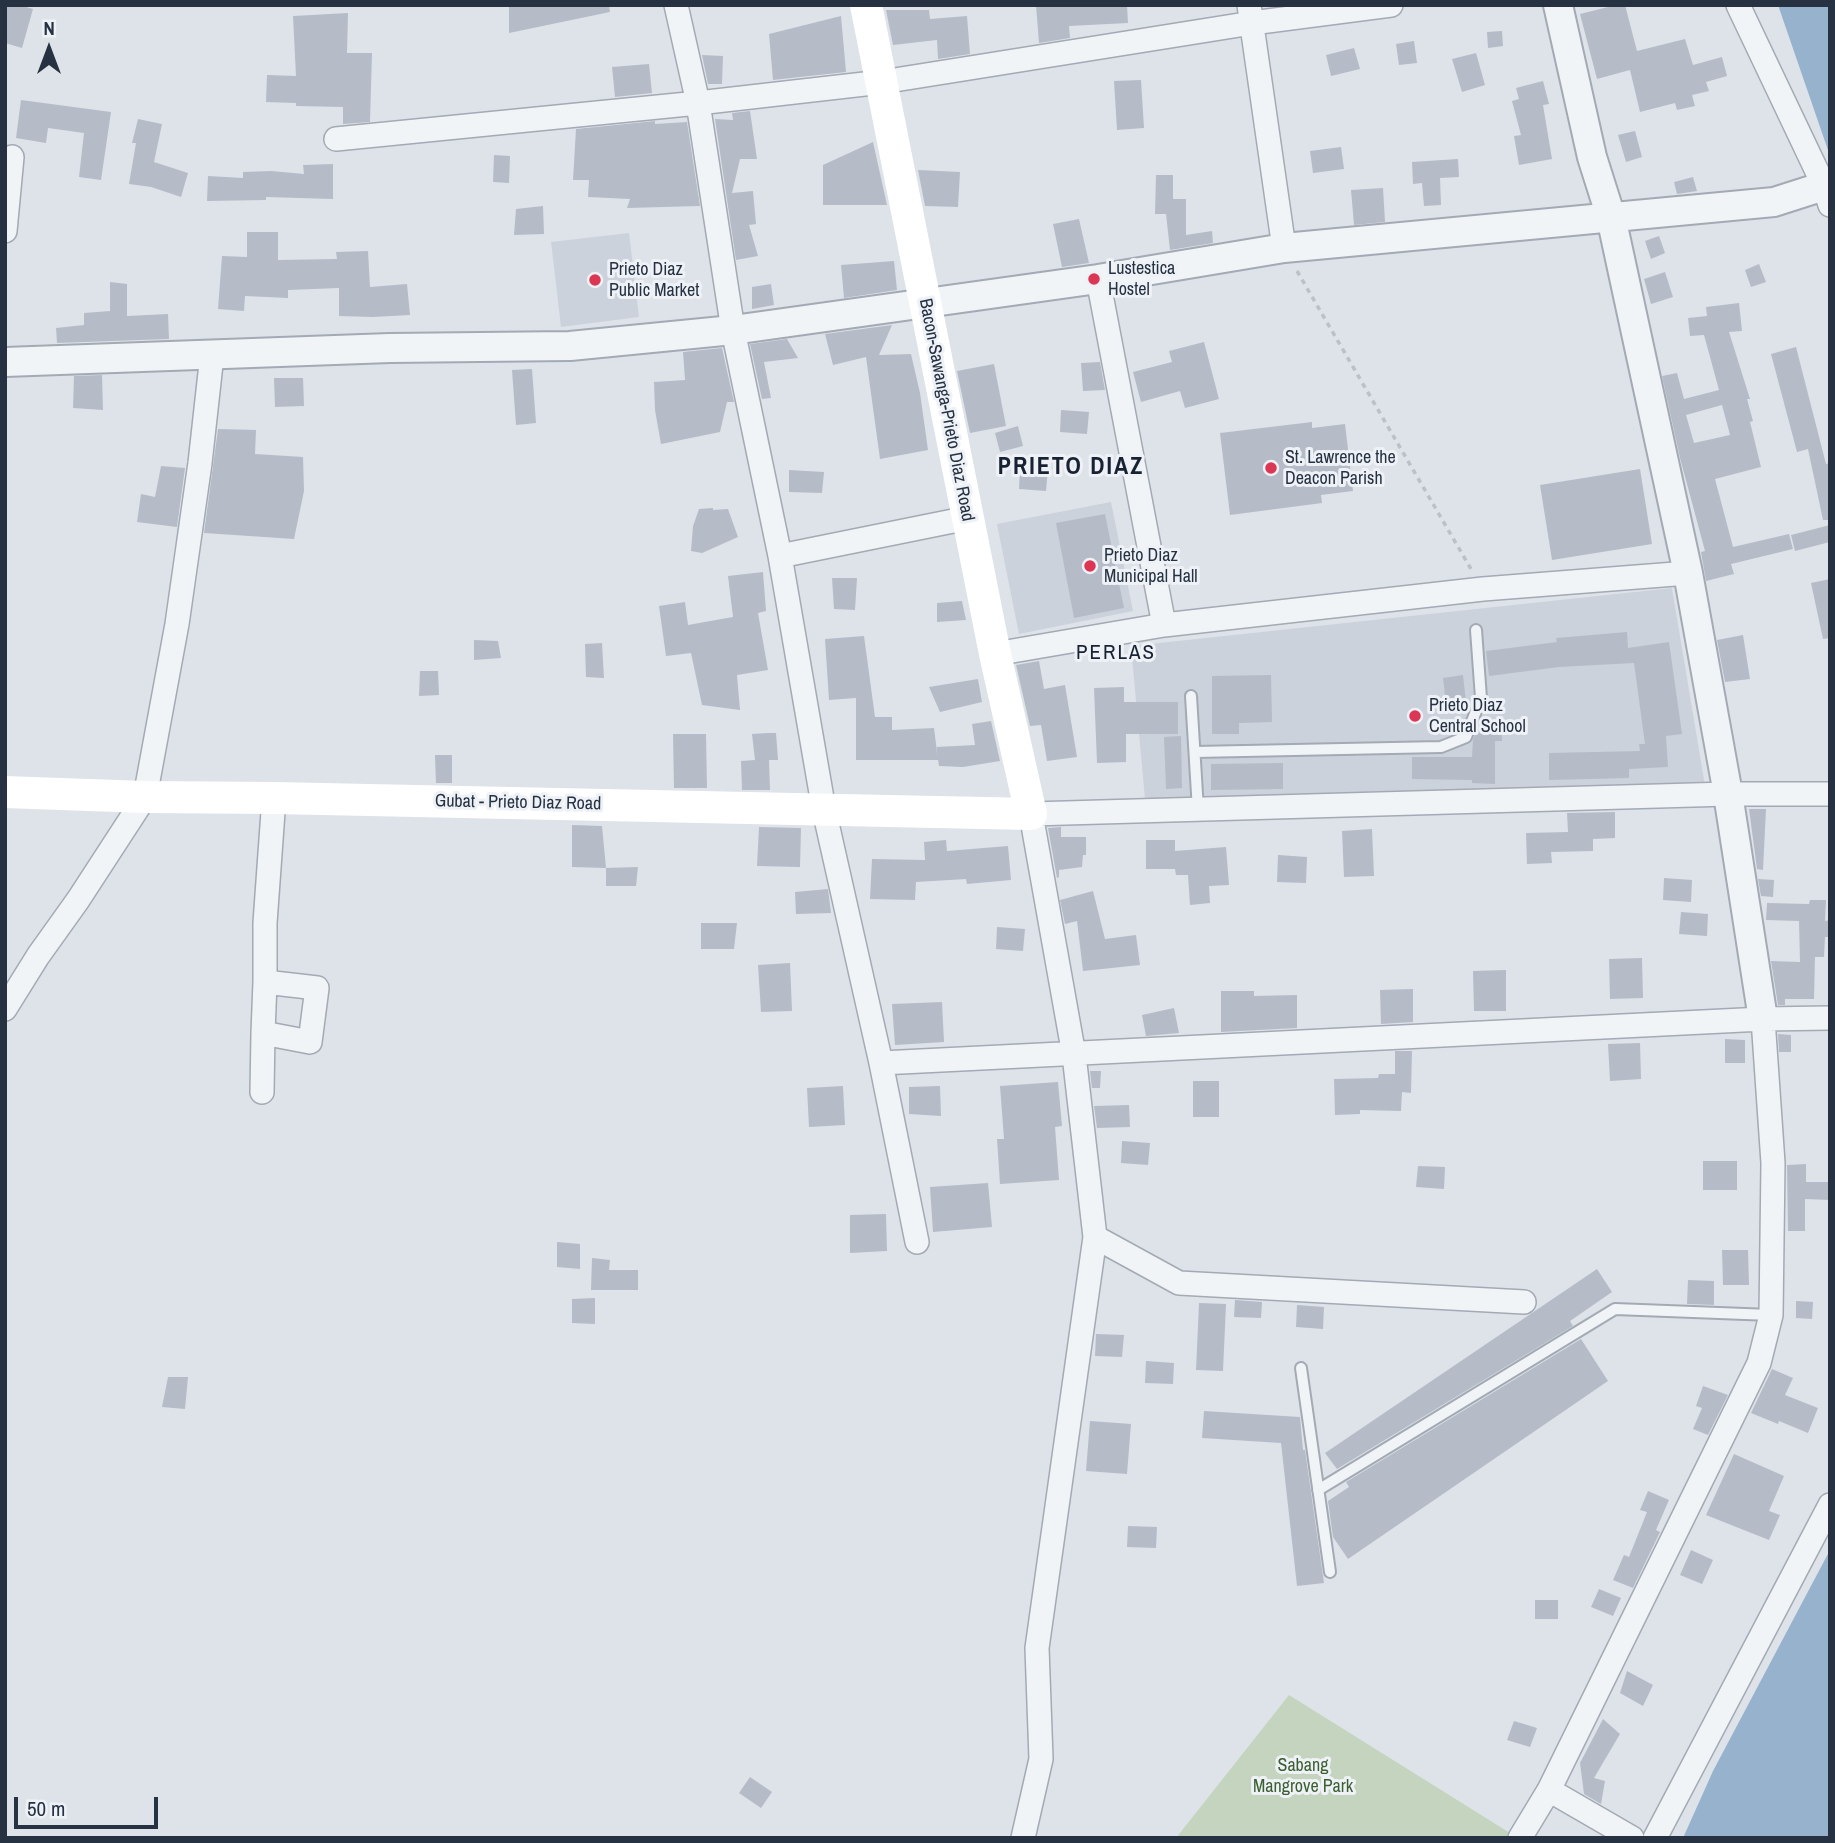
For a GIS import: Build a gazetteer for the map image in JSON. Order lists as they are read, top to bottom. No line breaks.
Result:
{"streets":{"main road":["Bacon-Sawanga-Prieto Diaz Road","Gubat - Prieto Diaz Road"]},"crossings":[["Bacon-Sawanga-Prieto Diaz Road","Gubat - Prieto Diaz Road"]],"districts":["PRIETO DIAZ","PERLAS"],"parks":["Sabang Mangrove Park"],"places":["Lustestica Hostel","Prieto Diaz Public Market","St. Lawrence the Deacon Parish","Prieto Diaz Municipal Hall","Prieto Diaz Central School"],"scale_bar":"50 m","north":"top"}
